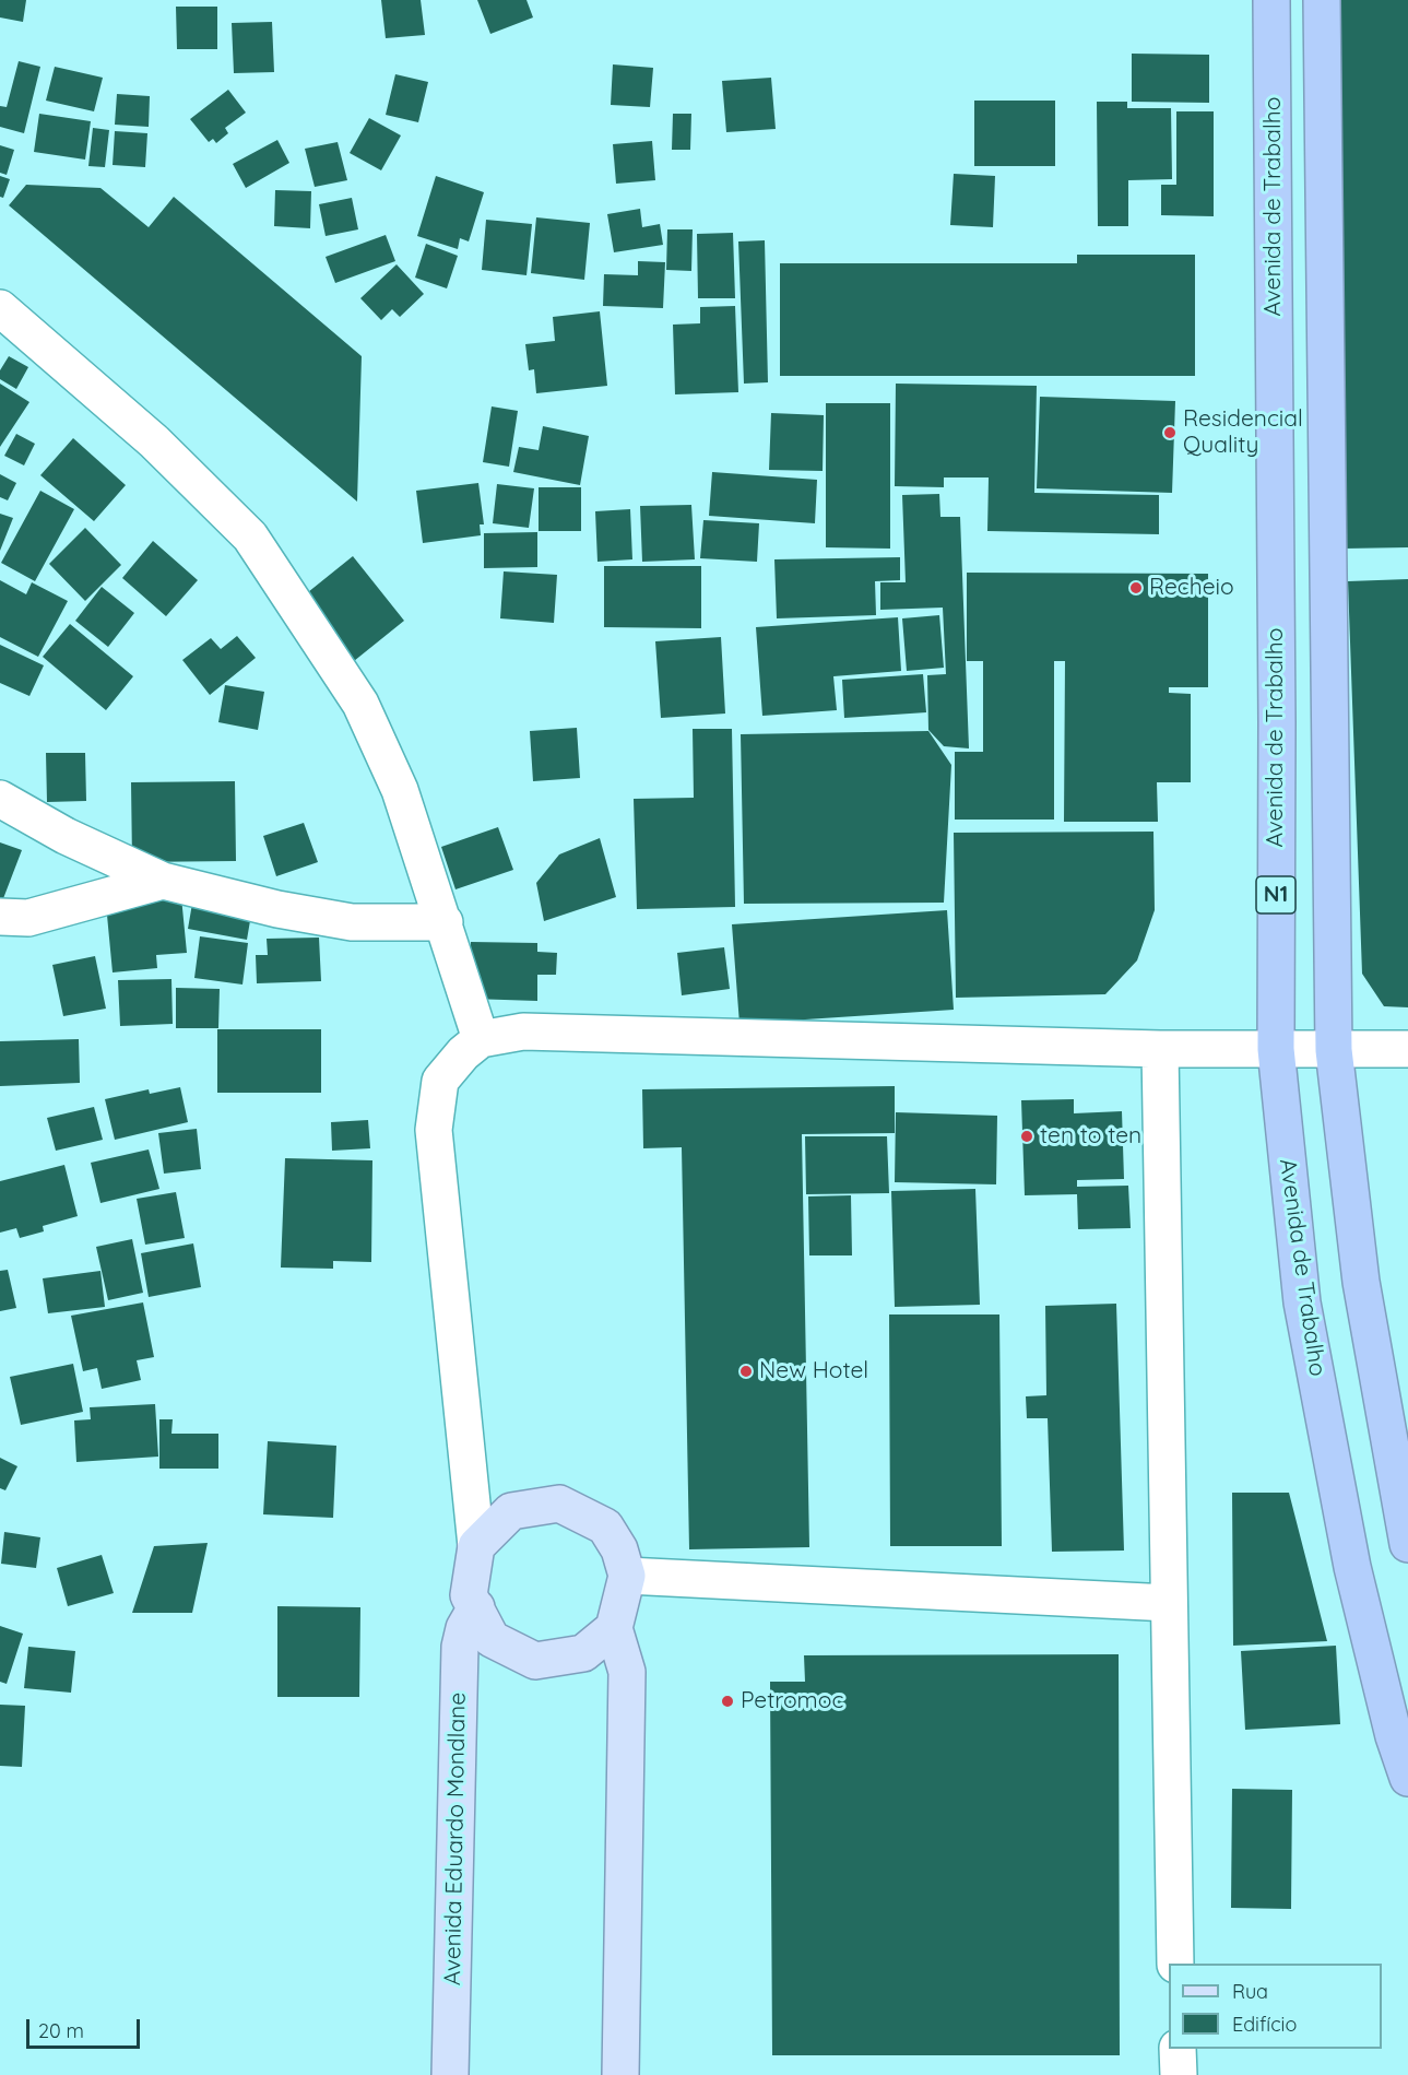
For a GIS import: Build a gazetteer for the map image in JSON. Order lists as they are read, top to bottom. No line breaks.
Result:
{"streets":{"highway":["Avenida de Trabalho","N1"],"main road":["Avenida Eduardo Mondlane"]},"places":["Residencial Quality","Recheio","ten to ten","New Hotel","Petromoc"],"legend":["Rua","Edifício"],"scale_bar":"20 m"}
